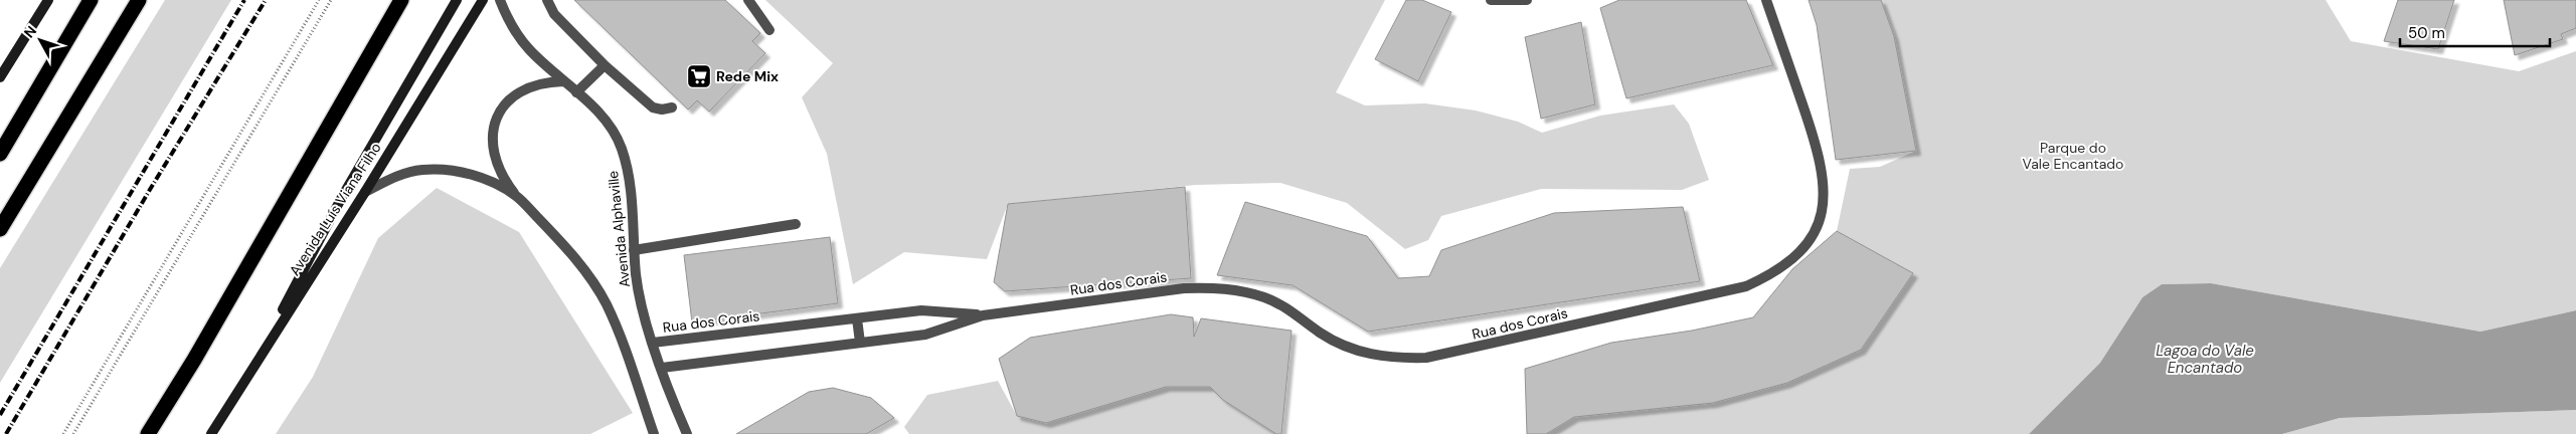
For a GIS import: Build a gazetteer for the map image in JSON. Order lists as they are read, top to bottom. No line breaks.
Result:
{"streets":{"main road":["Avenida Luís Viana Filho"],"street":["Avenida Alphaville","Rua dos Corais"]},"crossings":[["Avenida Luís Viana Filho","Avenida Alphaville"],["Avenida Alphaville","Rua dos Corais"]],"water":["Lagoa do Vale Encantado"],"parks":["Parque do Vale Encantado"],"places":{"supermarket":["Rede Mix"]},"scale_bar":"50 m","north":"top left"}
